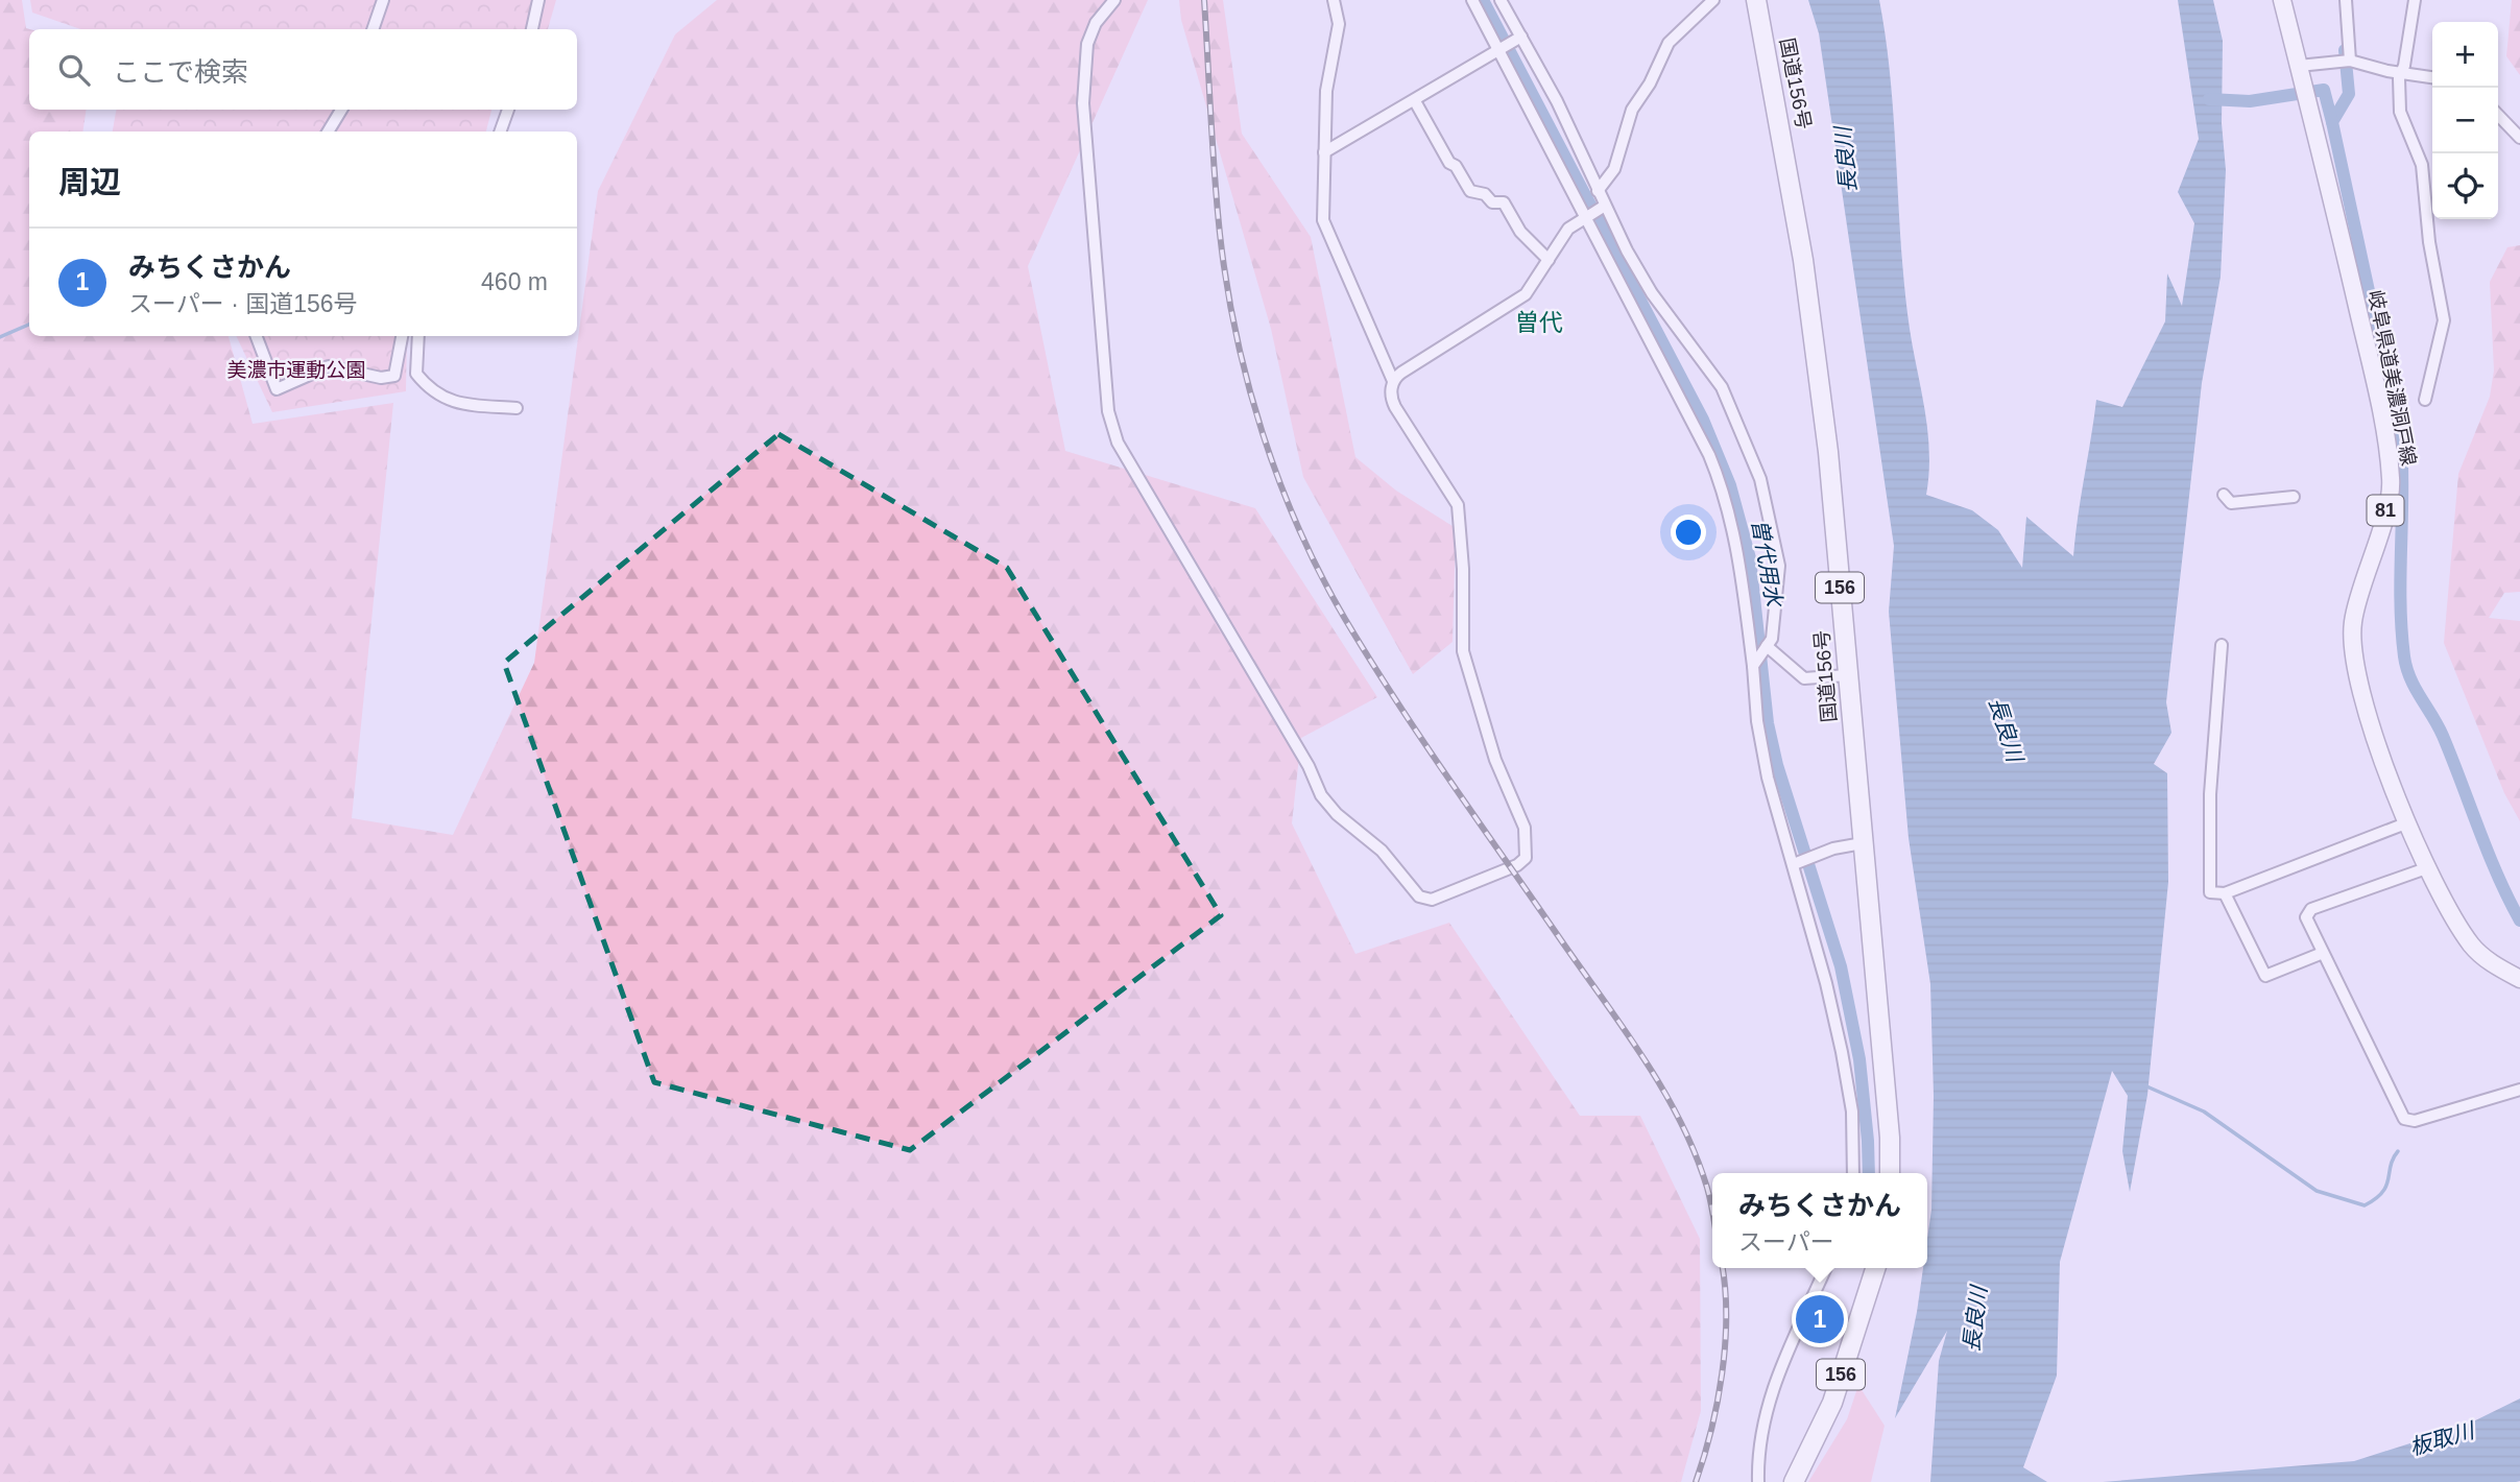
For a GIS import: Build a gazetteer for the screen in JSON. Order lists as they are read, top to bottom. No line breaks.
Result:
{"streets":{"highway":["国道156号","156"],"main road":["岐阜県道美濃洞戸線","81"]},"districts":["曽代"],"water":["長良川","曽代用水","板取川"],"parks":["美濃市運動公園"],"page":{"map_buttons":["+","−"],"search":"ここで検索","heading":"周辺","list":[{"mark":"1","name":"みちくさかん","note":"スーパー · 国道156号","value":"460 m"}],"popup":["みちくさかん","スーパー"],"pins":"1"}}
